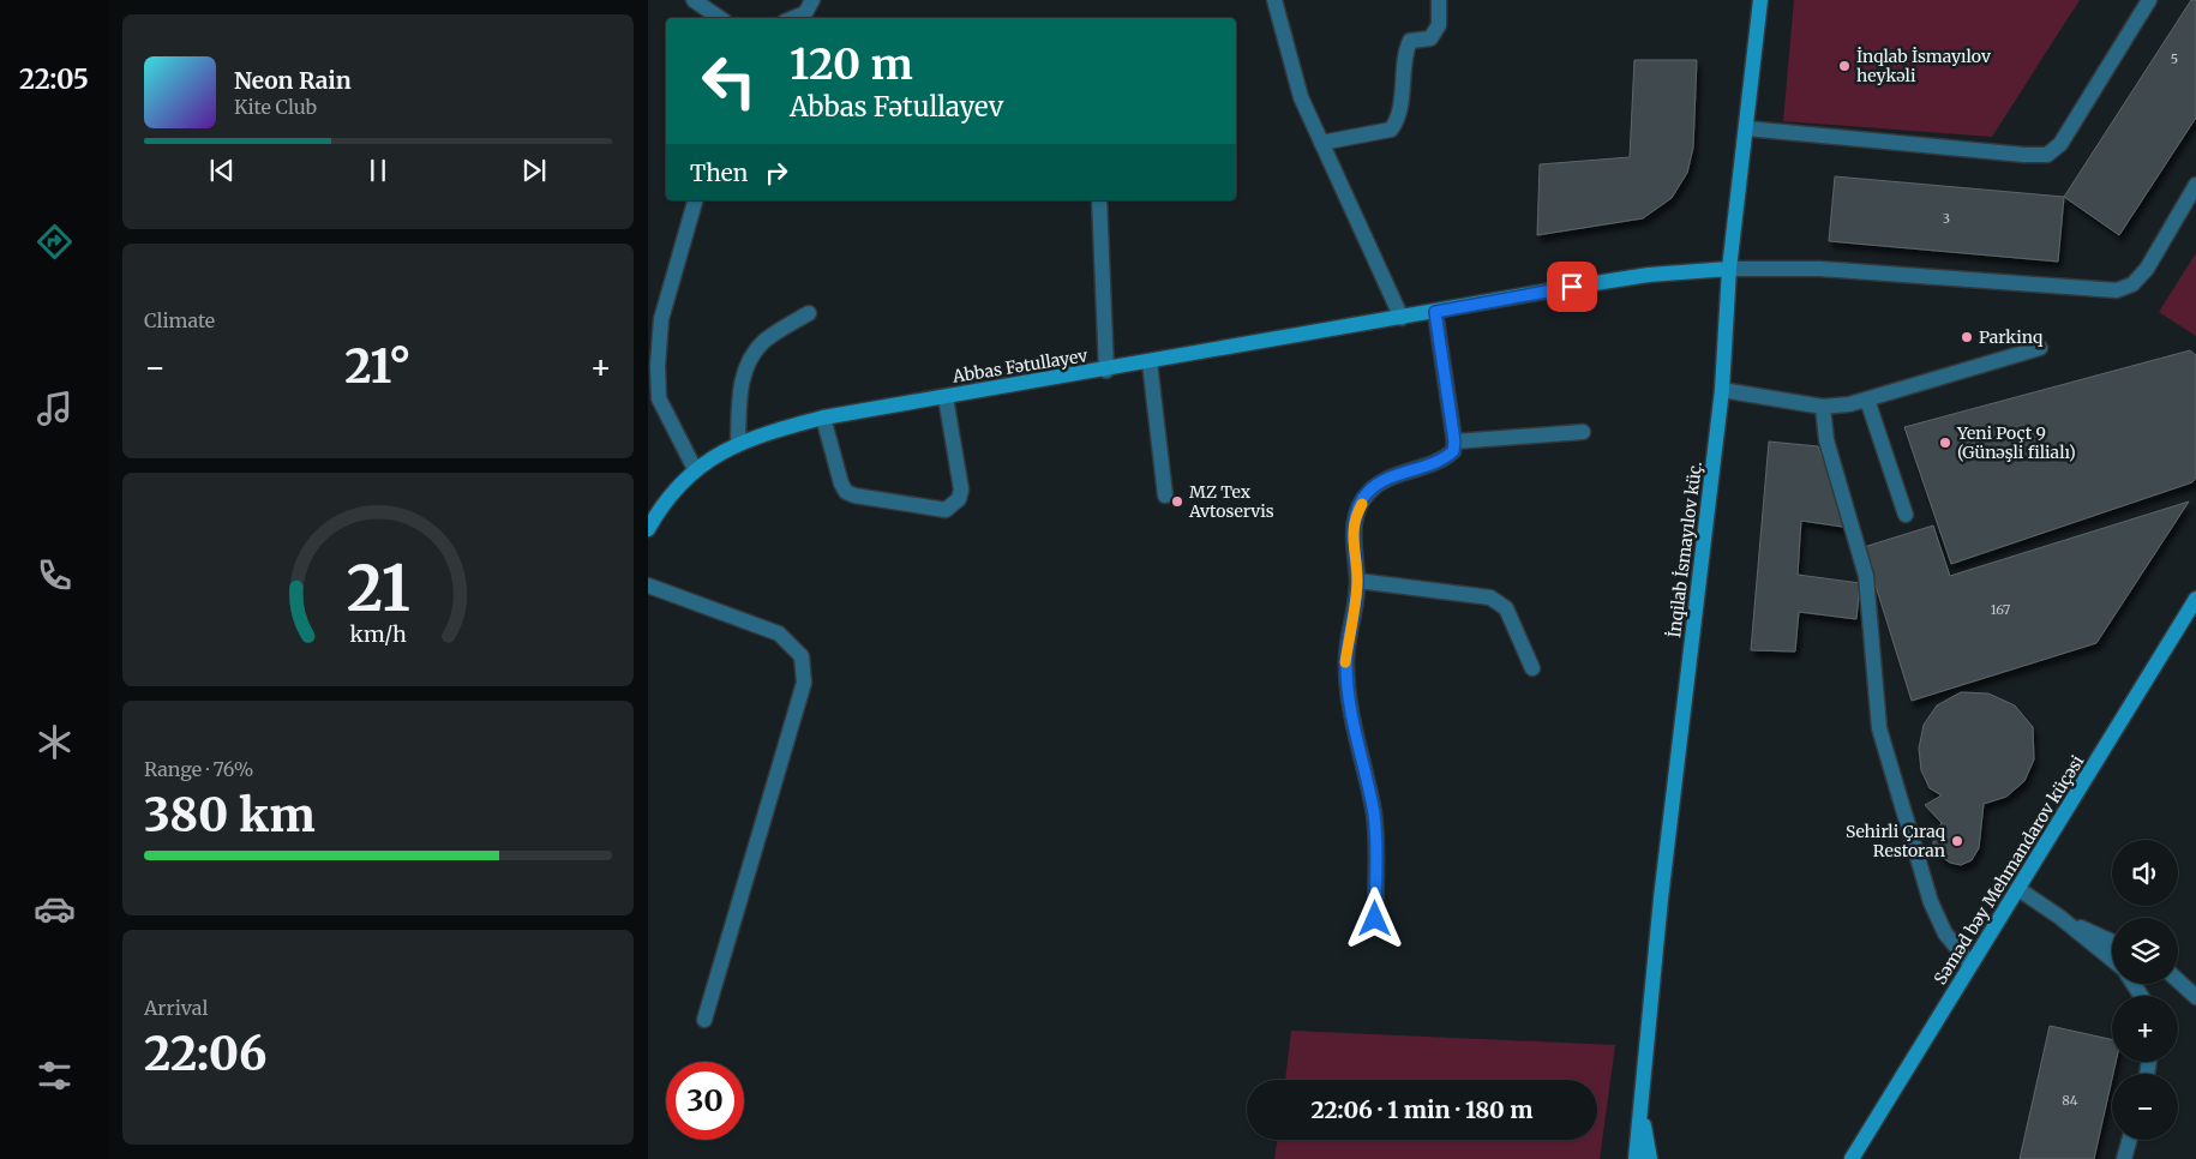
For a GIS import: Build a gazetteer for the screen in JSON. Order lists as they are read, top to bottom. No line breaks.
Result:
{"streets":{"main road":["Abbas Fətullayev","İnqilab İsmayılov küç.","Səməd bəy Mehmandarov küçəsi"]},"crossings":[["Abbas Fətullayev","İnqilab İsmayılov küç."]],"places":["İnqlab İsmayılov heykəli","Parkinq","Yeni Poçt 9 (Günəşli filialı)","MZ Tex Avtoservis","Sehirli Çıraq Restoran"],"house_numbers":["5","3","167","84"],"page":{"tabs":"22:05","turn":["120 m","Abbas Fətullayev"],"song":["Neon Rain","Kite Club"],"then":"Then","tile":["Climate",["Range · 76%","380 km"],["Arrival","22:06"]],"heat":["−","21°","+"],"map_buttons":["+","−"],"limit":"30","trip":"22:06 · 1 min · 180 m","gauge":["21","km/h"]}}
